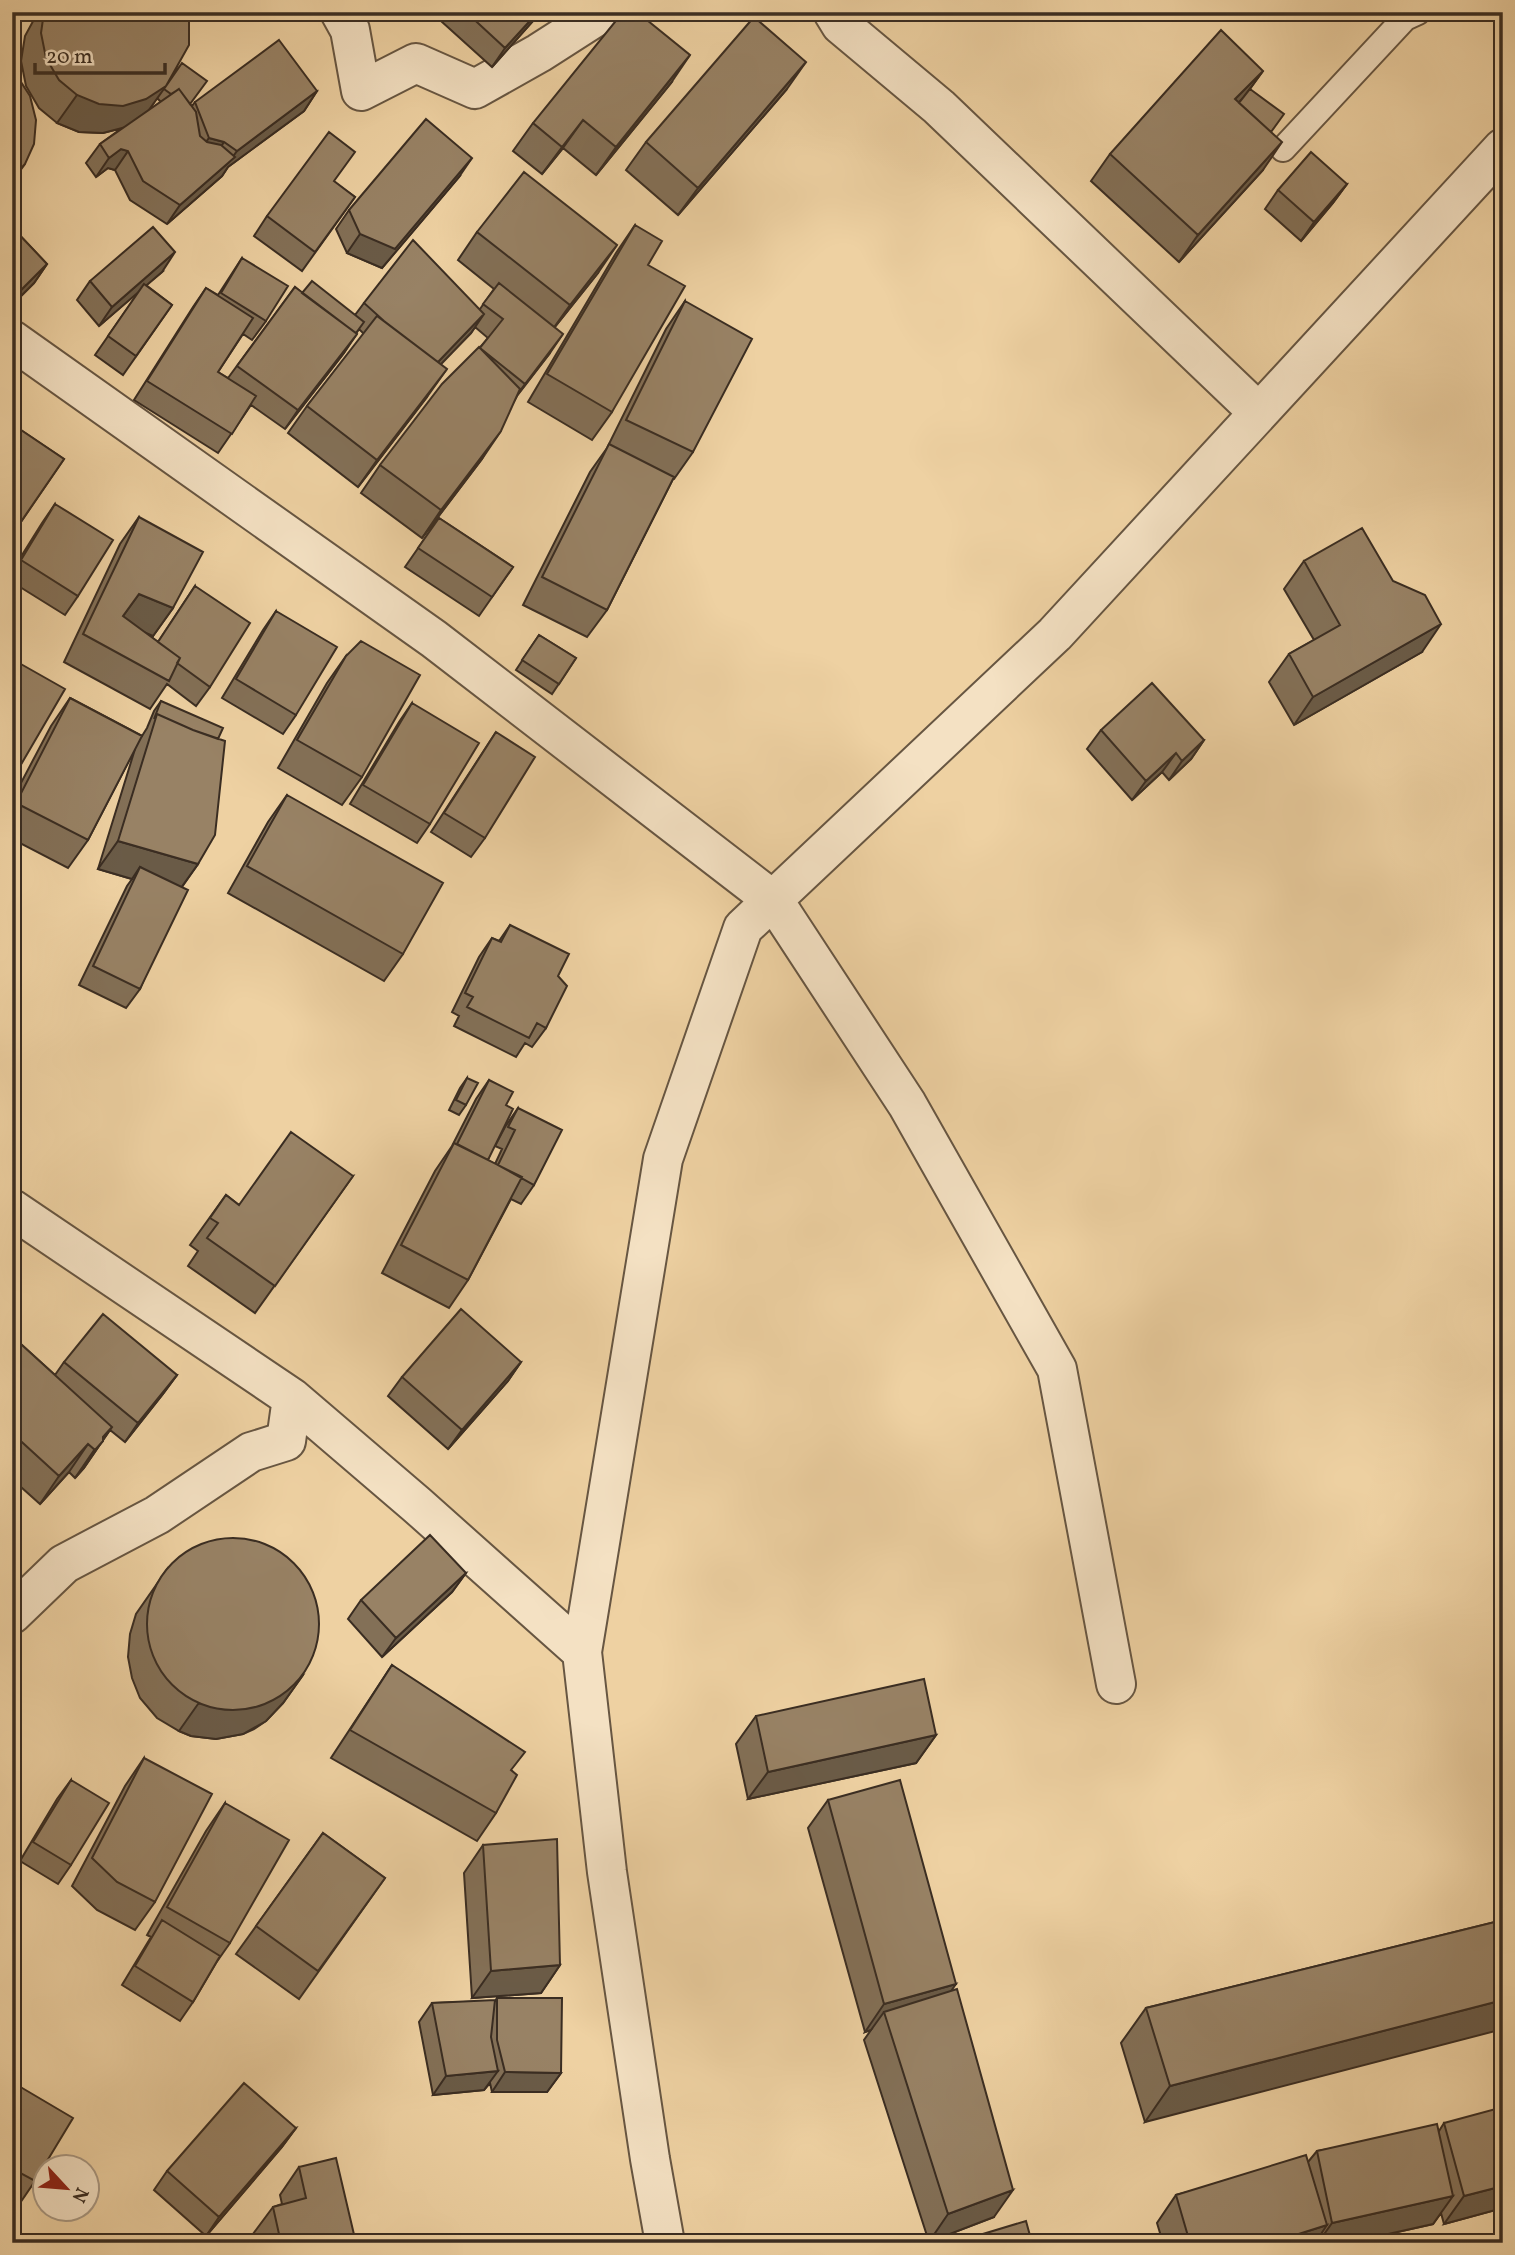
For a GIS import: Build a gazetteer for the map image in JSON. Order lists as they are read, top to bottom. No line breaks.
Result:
{"scale_bar":"20 m","north":"bottom right"}
